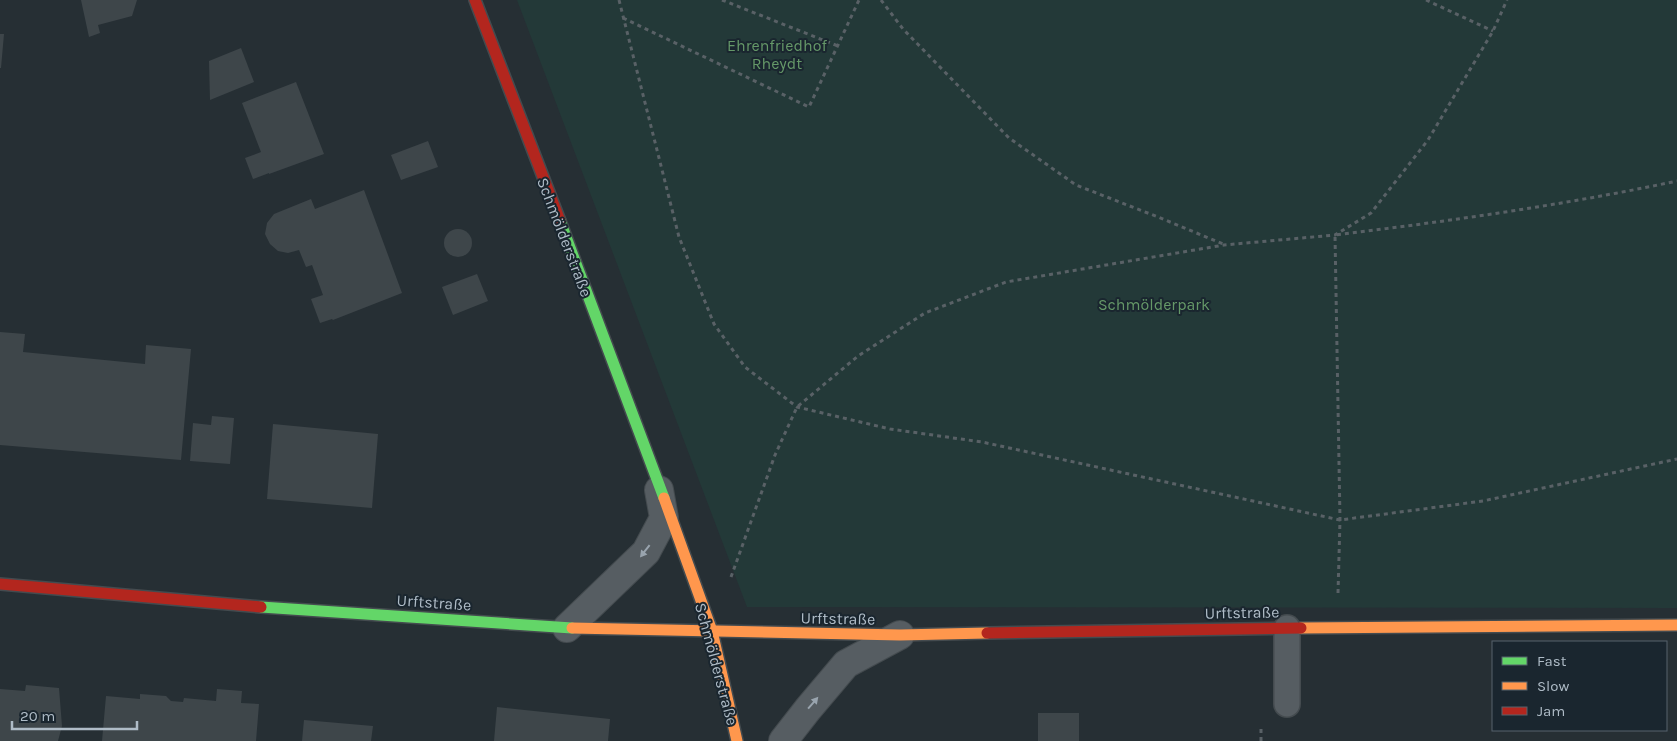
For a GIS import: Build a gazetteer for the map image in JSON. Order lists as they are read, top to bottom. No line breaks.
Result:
{"streets":{"street":["Schmölderstraße","Urftstraße"]},"crossings":[["Schmölderstraße","Urftstraße"]],"parks":["Ehrenfriedhof Rheydt","Schmölderpark"],"legend":["Fast","Slow","Jam"],"scale_bar":"20 m"}
